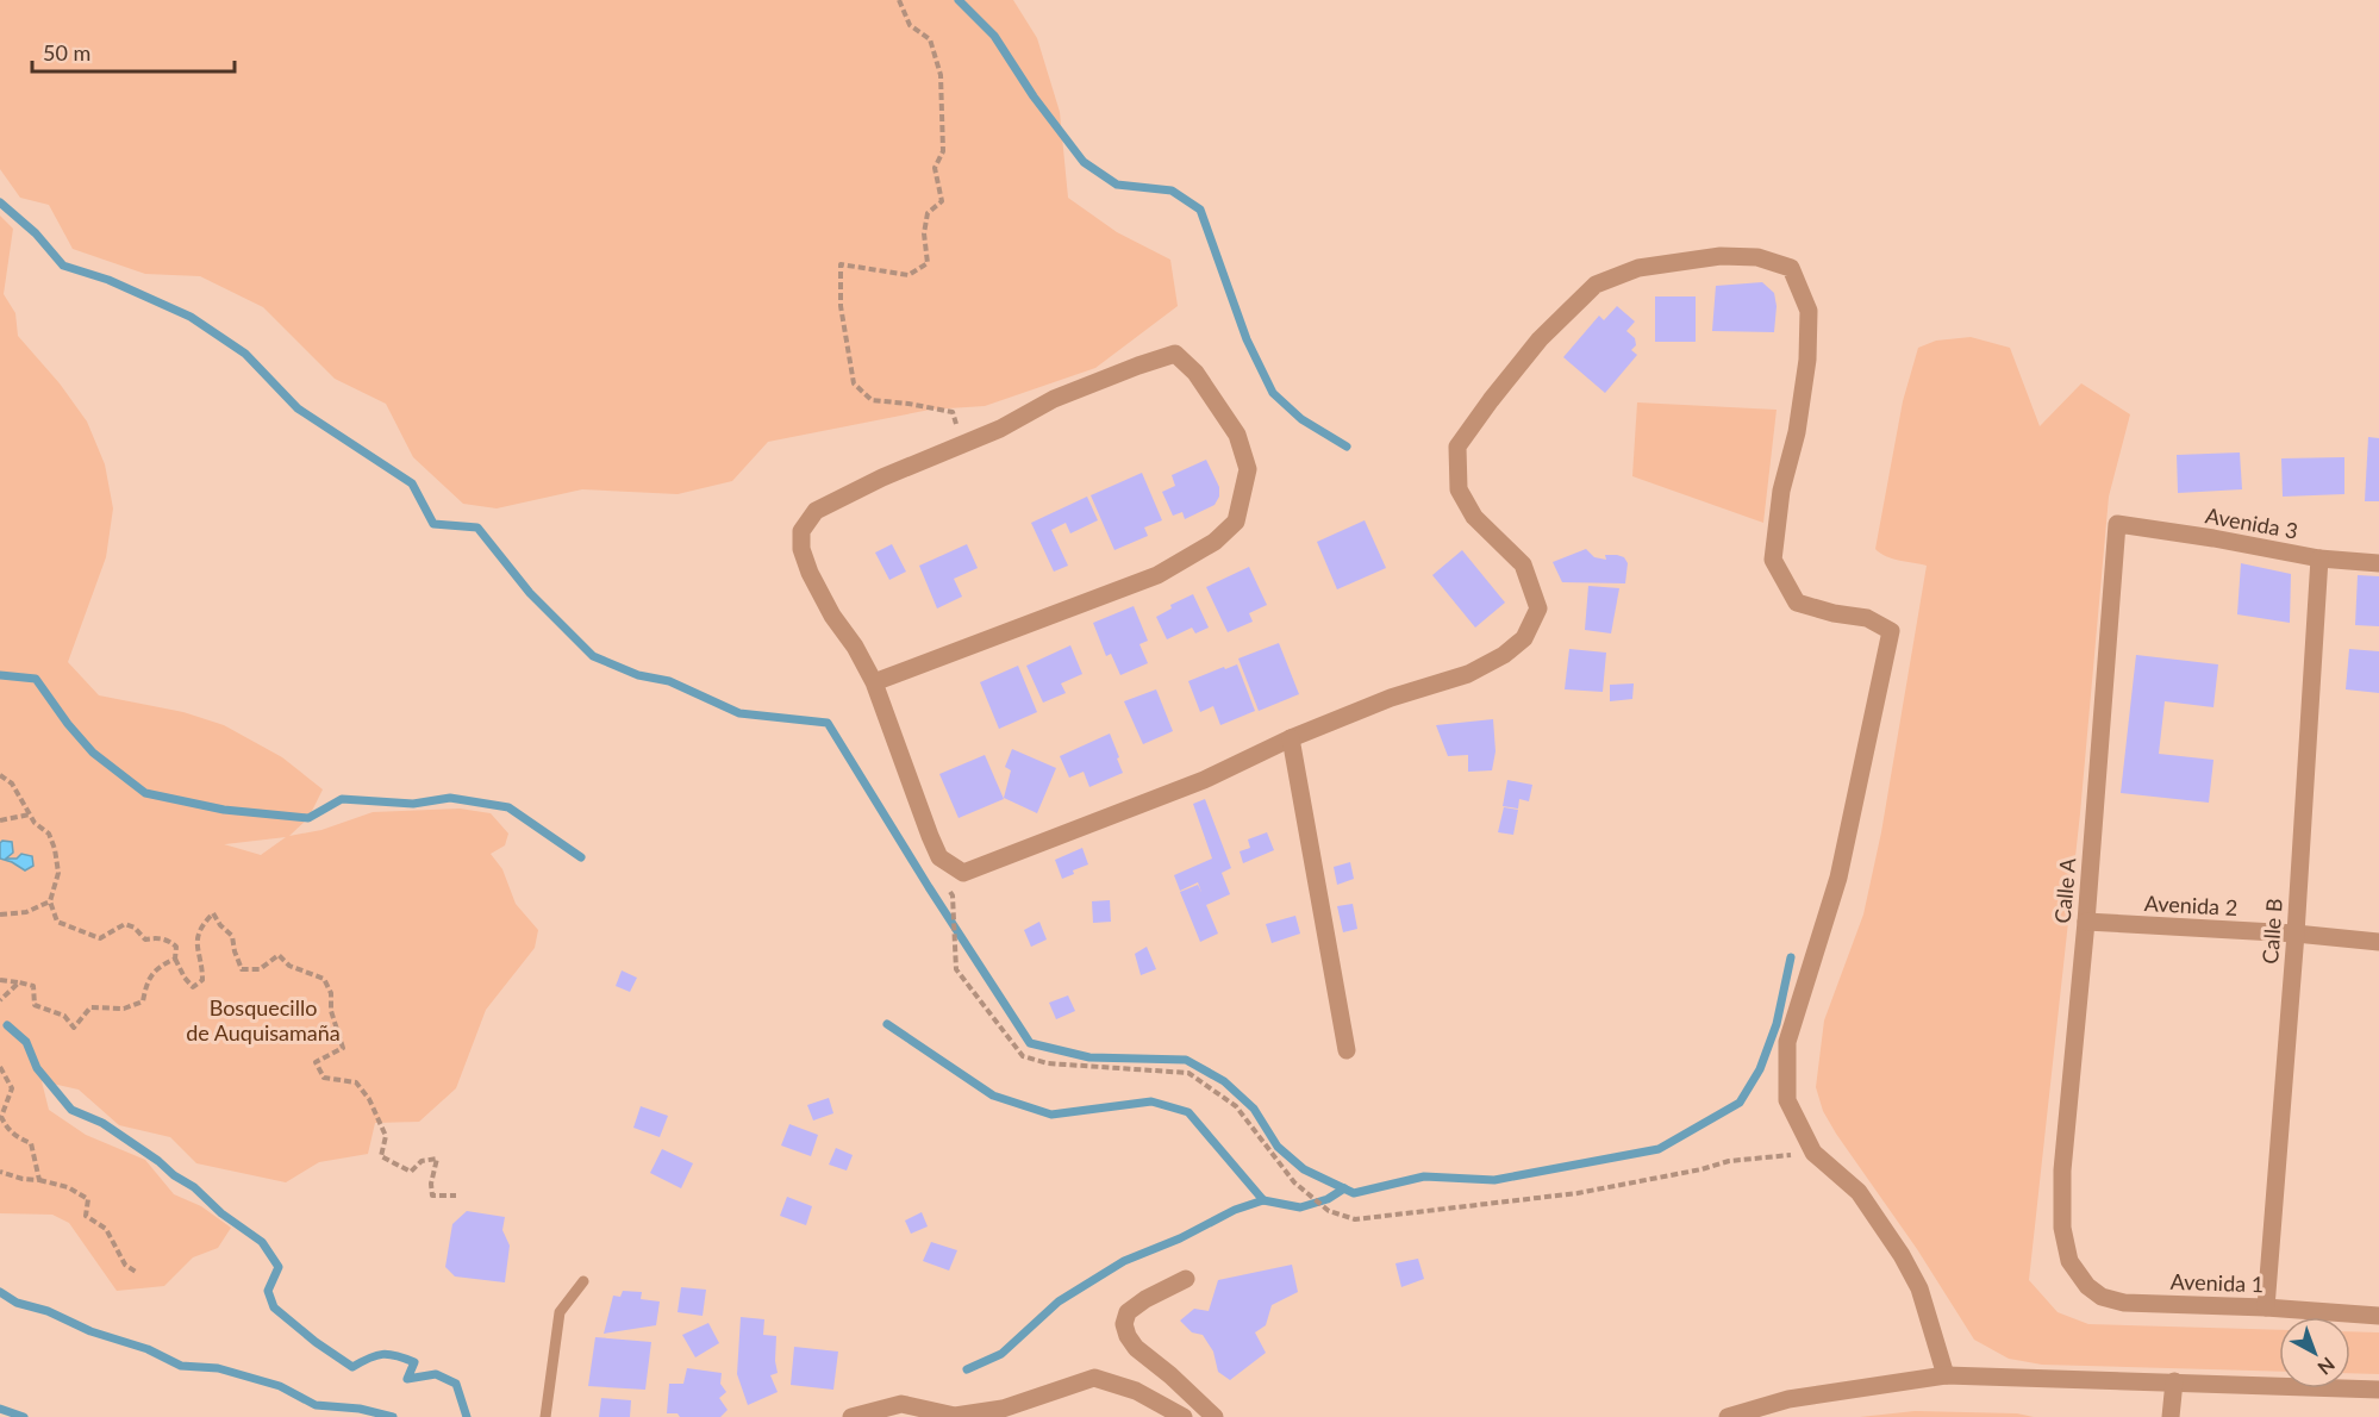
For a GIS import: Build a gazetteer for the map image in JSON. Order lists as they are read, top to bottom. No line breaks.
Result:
{"streets":{"street":["Avenida 3","Calle A","Avenida 2","Calle B","Avenida 1"]},"crossings":[["Avenida 3","Calle A"],["Avenida 3","Calle B"],["Calle A","Avenida 2"],["Calle A","Avenida 1"],["Avenida 2","Calle B"],["Calle B","Avenida 1"]],"parks":["Bosquecillo de Auquisamaña"],"scale_bar":"50 m","north":"bottom right"}
